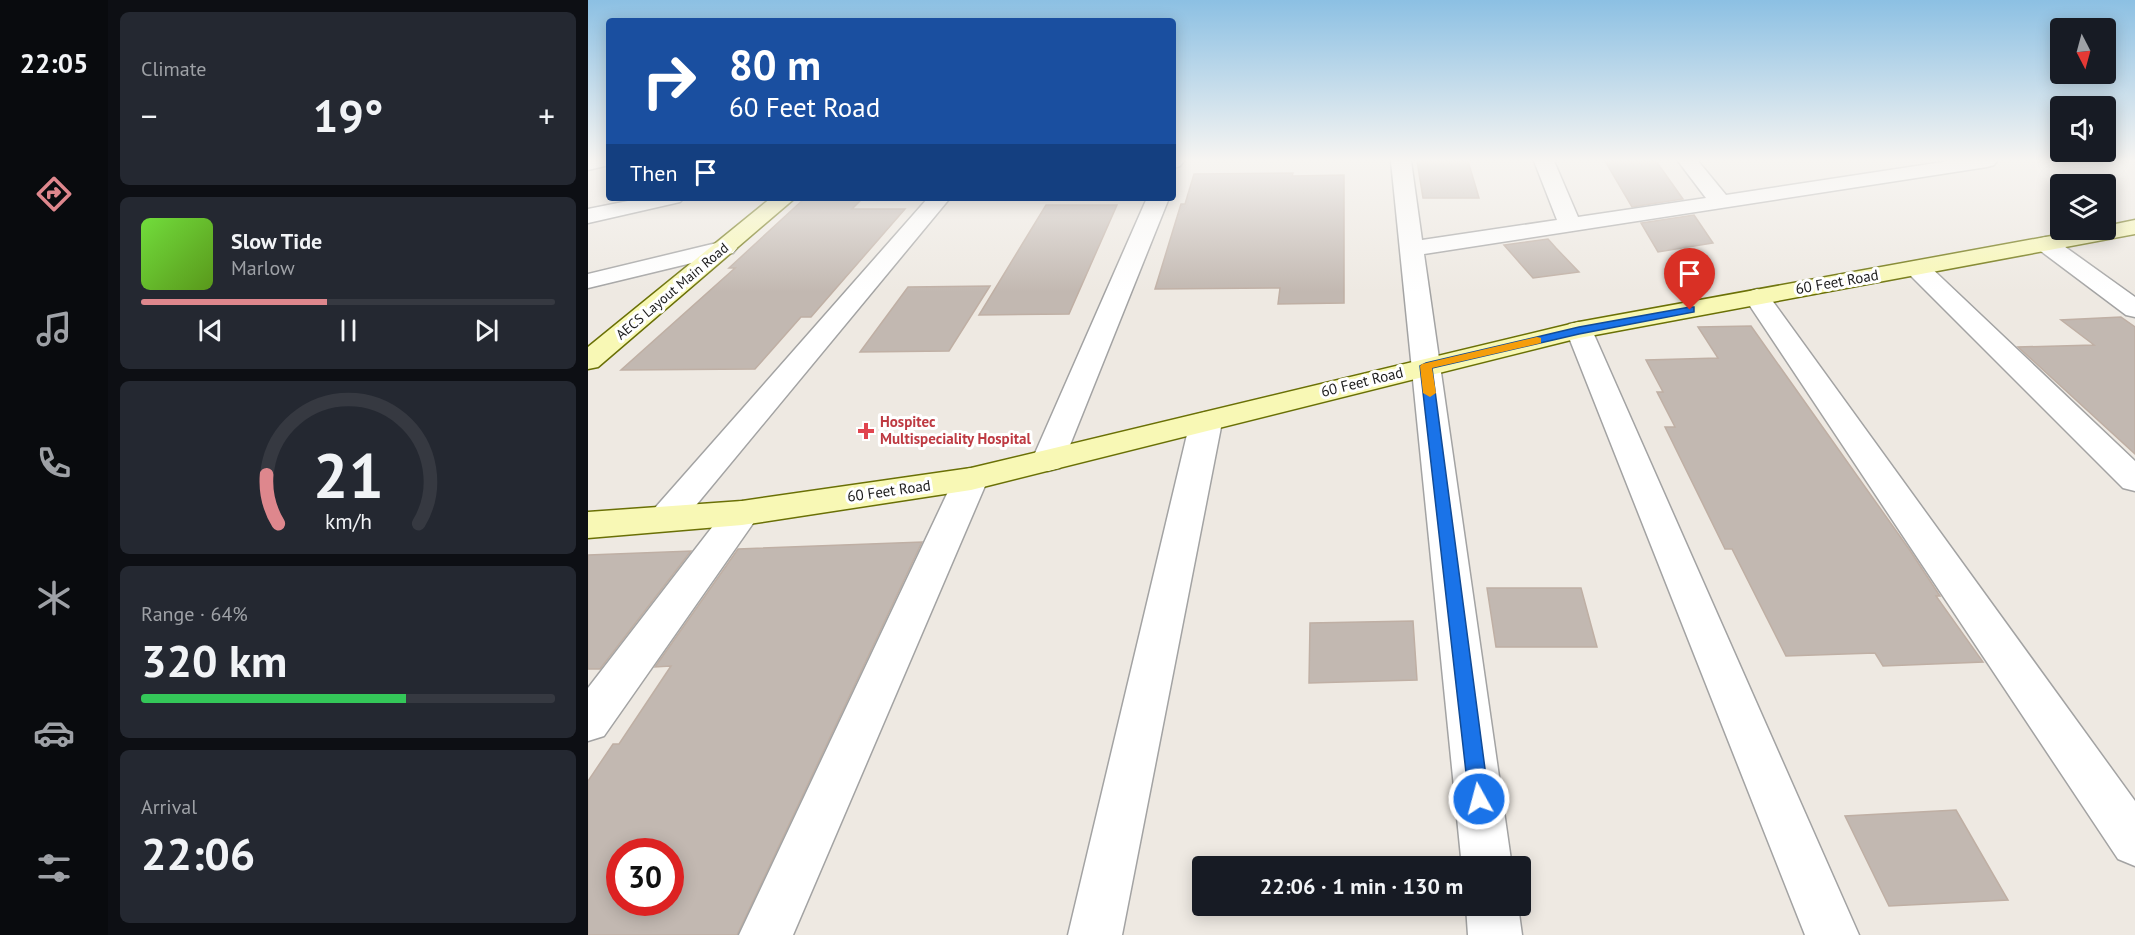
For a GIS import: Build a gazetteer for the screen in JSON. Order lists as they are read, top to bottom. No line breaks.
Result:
{"streets":{"street":["60 Feet Road","AECS Layout Main Road"]},"places":{"health":["Hospitec Multispeciality Hospital"]},"north":"bottom","page":{"tabs":"22:05","tile":["Climate",["Range · 64%","320 km"],["Arrival","22:06"]],"turn":["80 m","60 Feet Road"],"heat":["−","19°","+"],"then":"Then","song":["Slow Tide","Marlow"],"limit":"30","trip":"22:06 · 1 min · 130 m","gauge":["21","km/h"]}}
